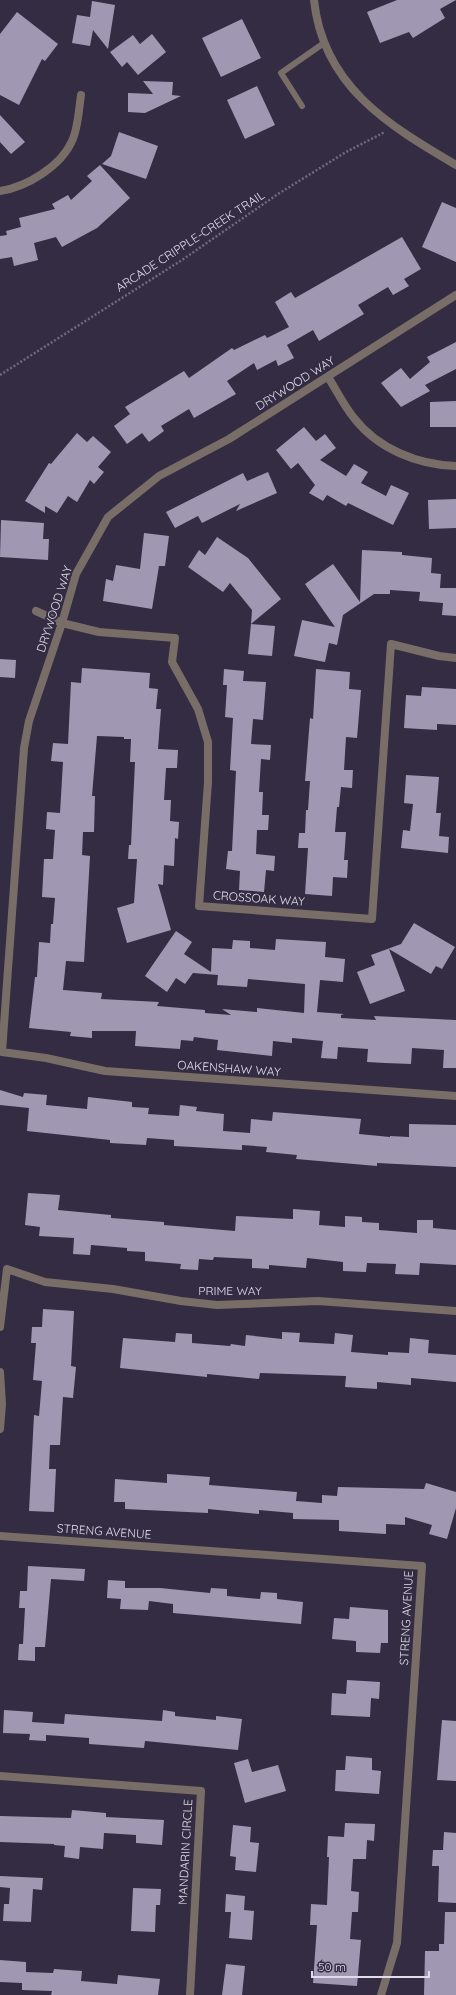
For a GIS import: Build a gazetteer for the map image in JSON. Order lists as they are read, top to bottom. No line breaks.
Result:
{"streets":{"street":["DRYWOOD WAY","CROSSOAK WAY","OAKENSHAW WAY","PRIME WAY","STRENG AVENUE","MANDARIN CIRCLE"],"path":["ARCADE CRIPPLE-CREEK TRAIL"]},"crossings":[["DRYWOOD WAY","CROSSOAK WAY"],["DRYWOOD WAY","OAKENSHAW WAY"]],"scale_bar":"50 m"}
